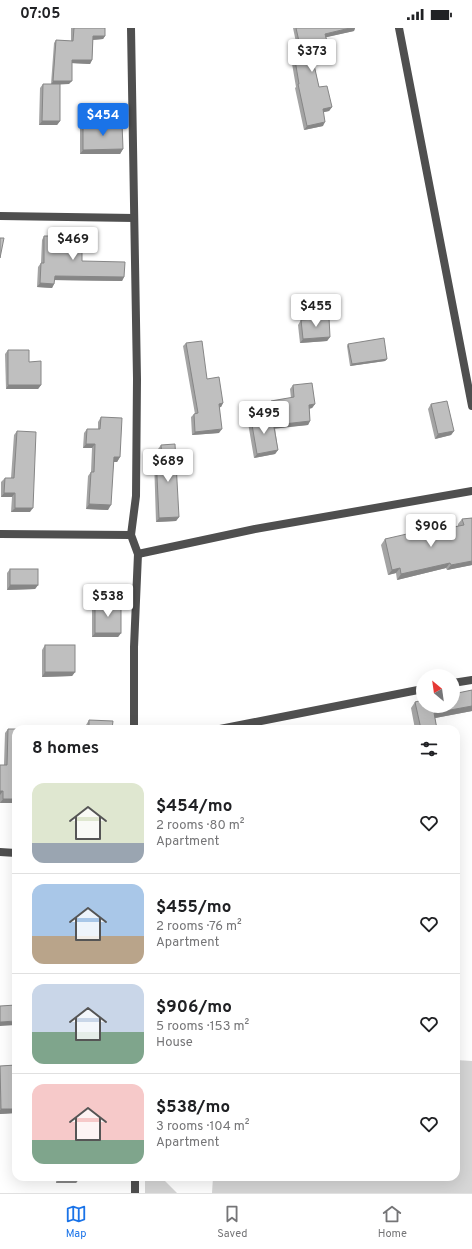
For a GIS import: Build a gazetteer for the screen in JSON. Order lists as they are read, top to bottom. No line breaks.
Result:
{"north":"top left","page":{"status":"07:05","price":["$373","$454","$469","$455","$495","$689","$906","$538"],"heading":"8 homes","list":[{"name":"$454/mo","note":"2 rooms · 80 m² · Apartment"},{"name":"$455/mo","note":"2 rooms · 76 m² · Apartment"},{"name":"$906/mo","note":"5 rooms · 153 m² · House"},{"name":"$538/mo","note":"3 rooms · 104 m² · Apartment"}],"tabs":["Map","Saved","Home"]}}
